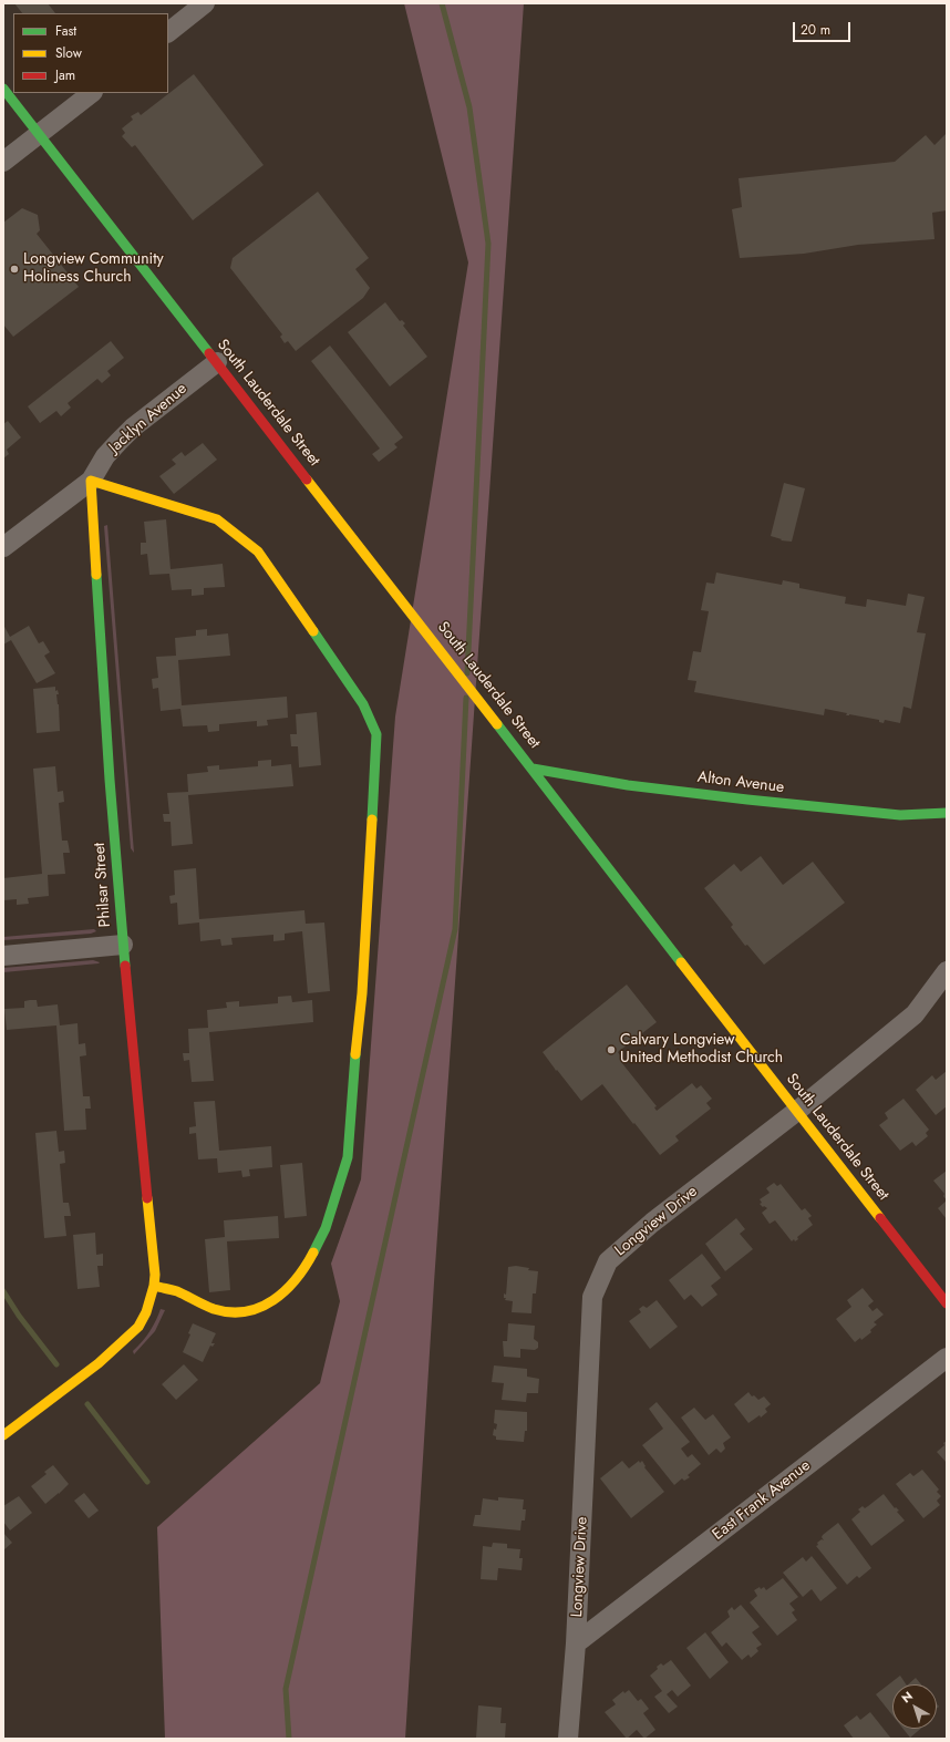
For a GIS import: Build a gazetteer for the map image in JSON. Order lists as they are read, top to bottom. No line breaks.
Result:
{"streets":{"street":["South Lauderdale Street","Jacklyn Avenue","Alton Avenue","Philsar Street","Longview Drive","East Frank Avenue"]},"crossings":[["South Lauderdale Street","Jacklyn Avenue"],["South Lauderdale Street","Alton Avenue"],["South Lauderdale Street","Longview Drive"],["Jacklyn Avenue","Philsar Street"],["Longview Drive","East Frank Avenue"]],"places":["Longview Community Holiness Church","Calvary Longview United Methodist Church"],"legend":["Fast","Slow","Jam"],"scale_bar":"20 m","north":"top left"}
